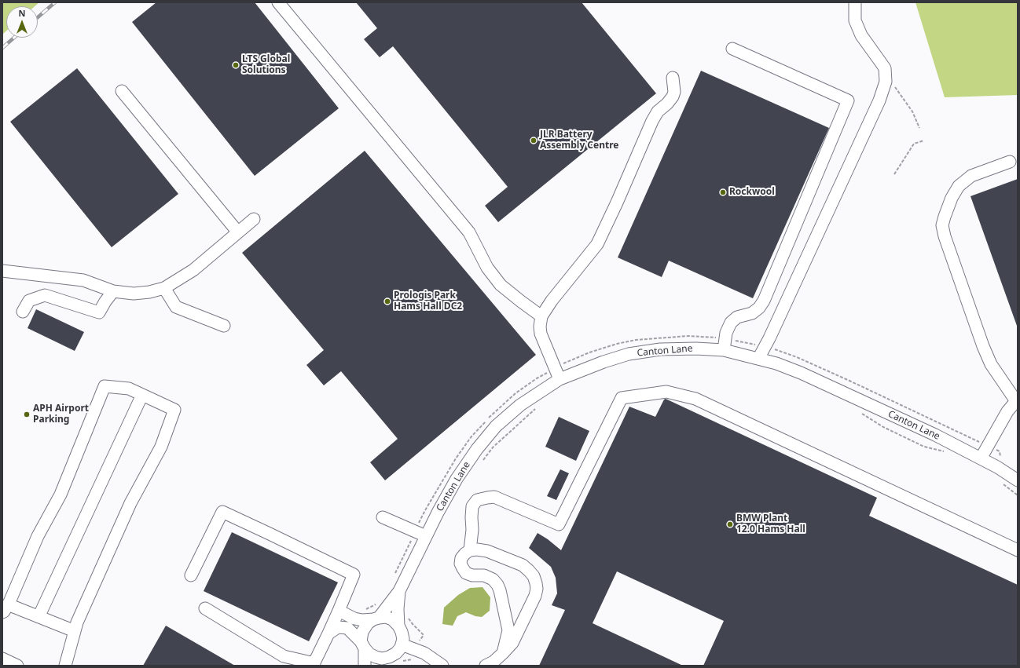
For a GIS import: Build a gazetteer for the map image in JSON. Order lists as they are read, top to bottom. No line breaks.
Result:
{"streets":{"street":["Canton Lane"]},"places":["LTS Global Solutions","JLR Battery Assembly Centre","Rockwool","Prologis Park Hams Hall DC2","APH Airport Parking","BMW Plant 12.0 Hams Hall"],"north":"top"}
